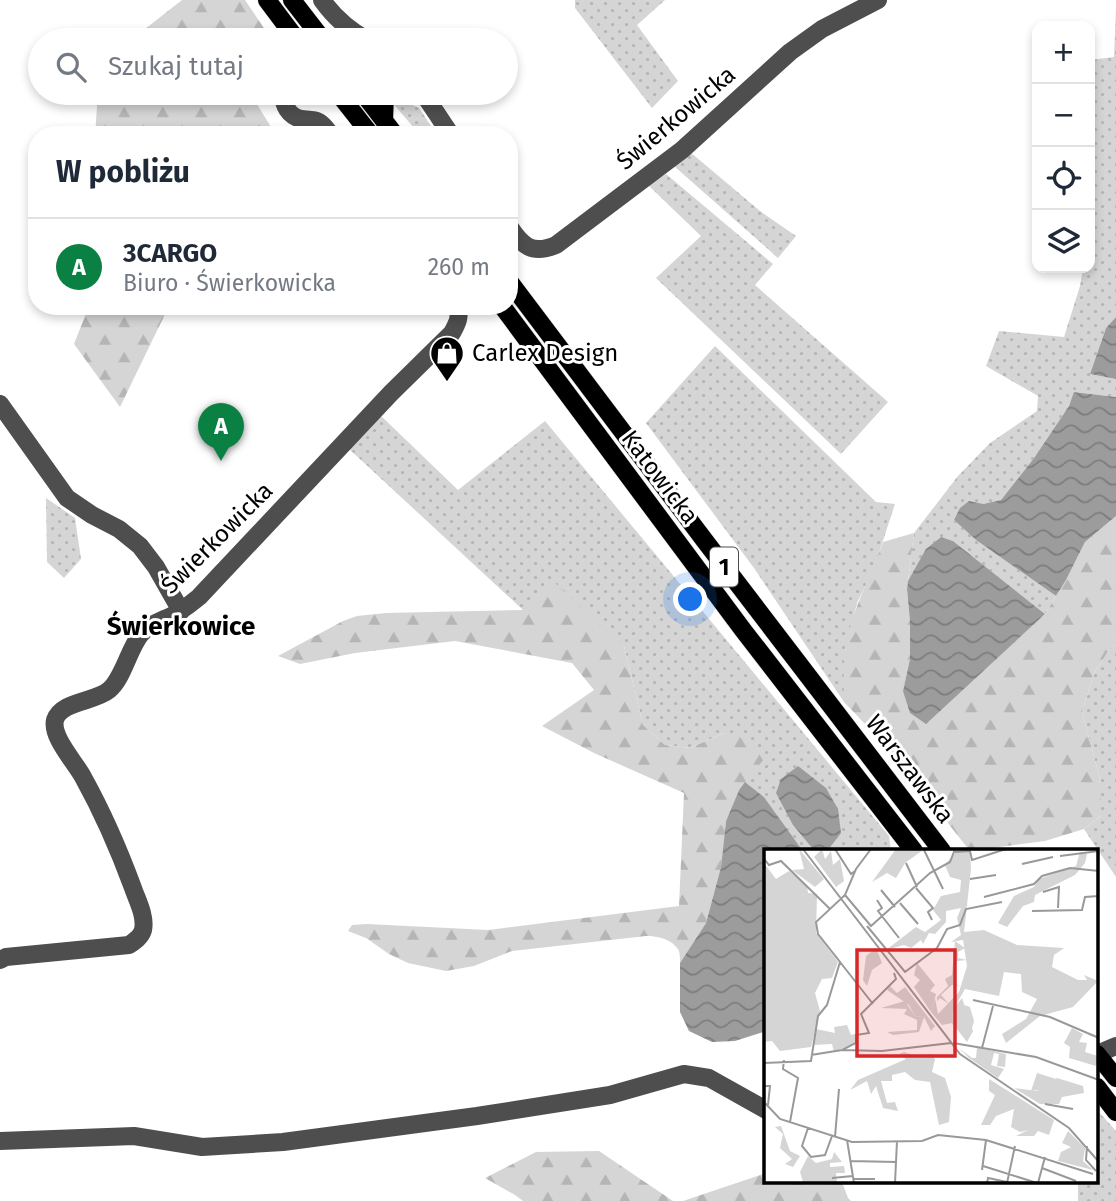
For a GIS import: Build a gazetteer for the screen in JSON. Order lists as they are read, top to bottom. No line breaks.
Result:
{"streets":{"main road":["Katowicka","1","Warszawska"],"street":["Świerkowicka"]},"crossings":[["Katowicka","Warszawska"]],"districts":["Świerkowice"],"places":{"shop":["Carlex Design"]},"page":{"map_buttons":["+","−"],"search":"Szukaj tutaj","heading":"W pobliżu","list":[{"mark":"A","name":"3CARGO","note":"Biuro · Świerkowicka","value":"260 m"}],"pins":"A"}}
